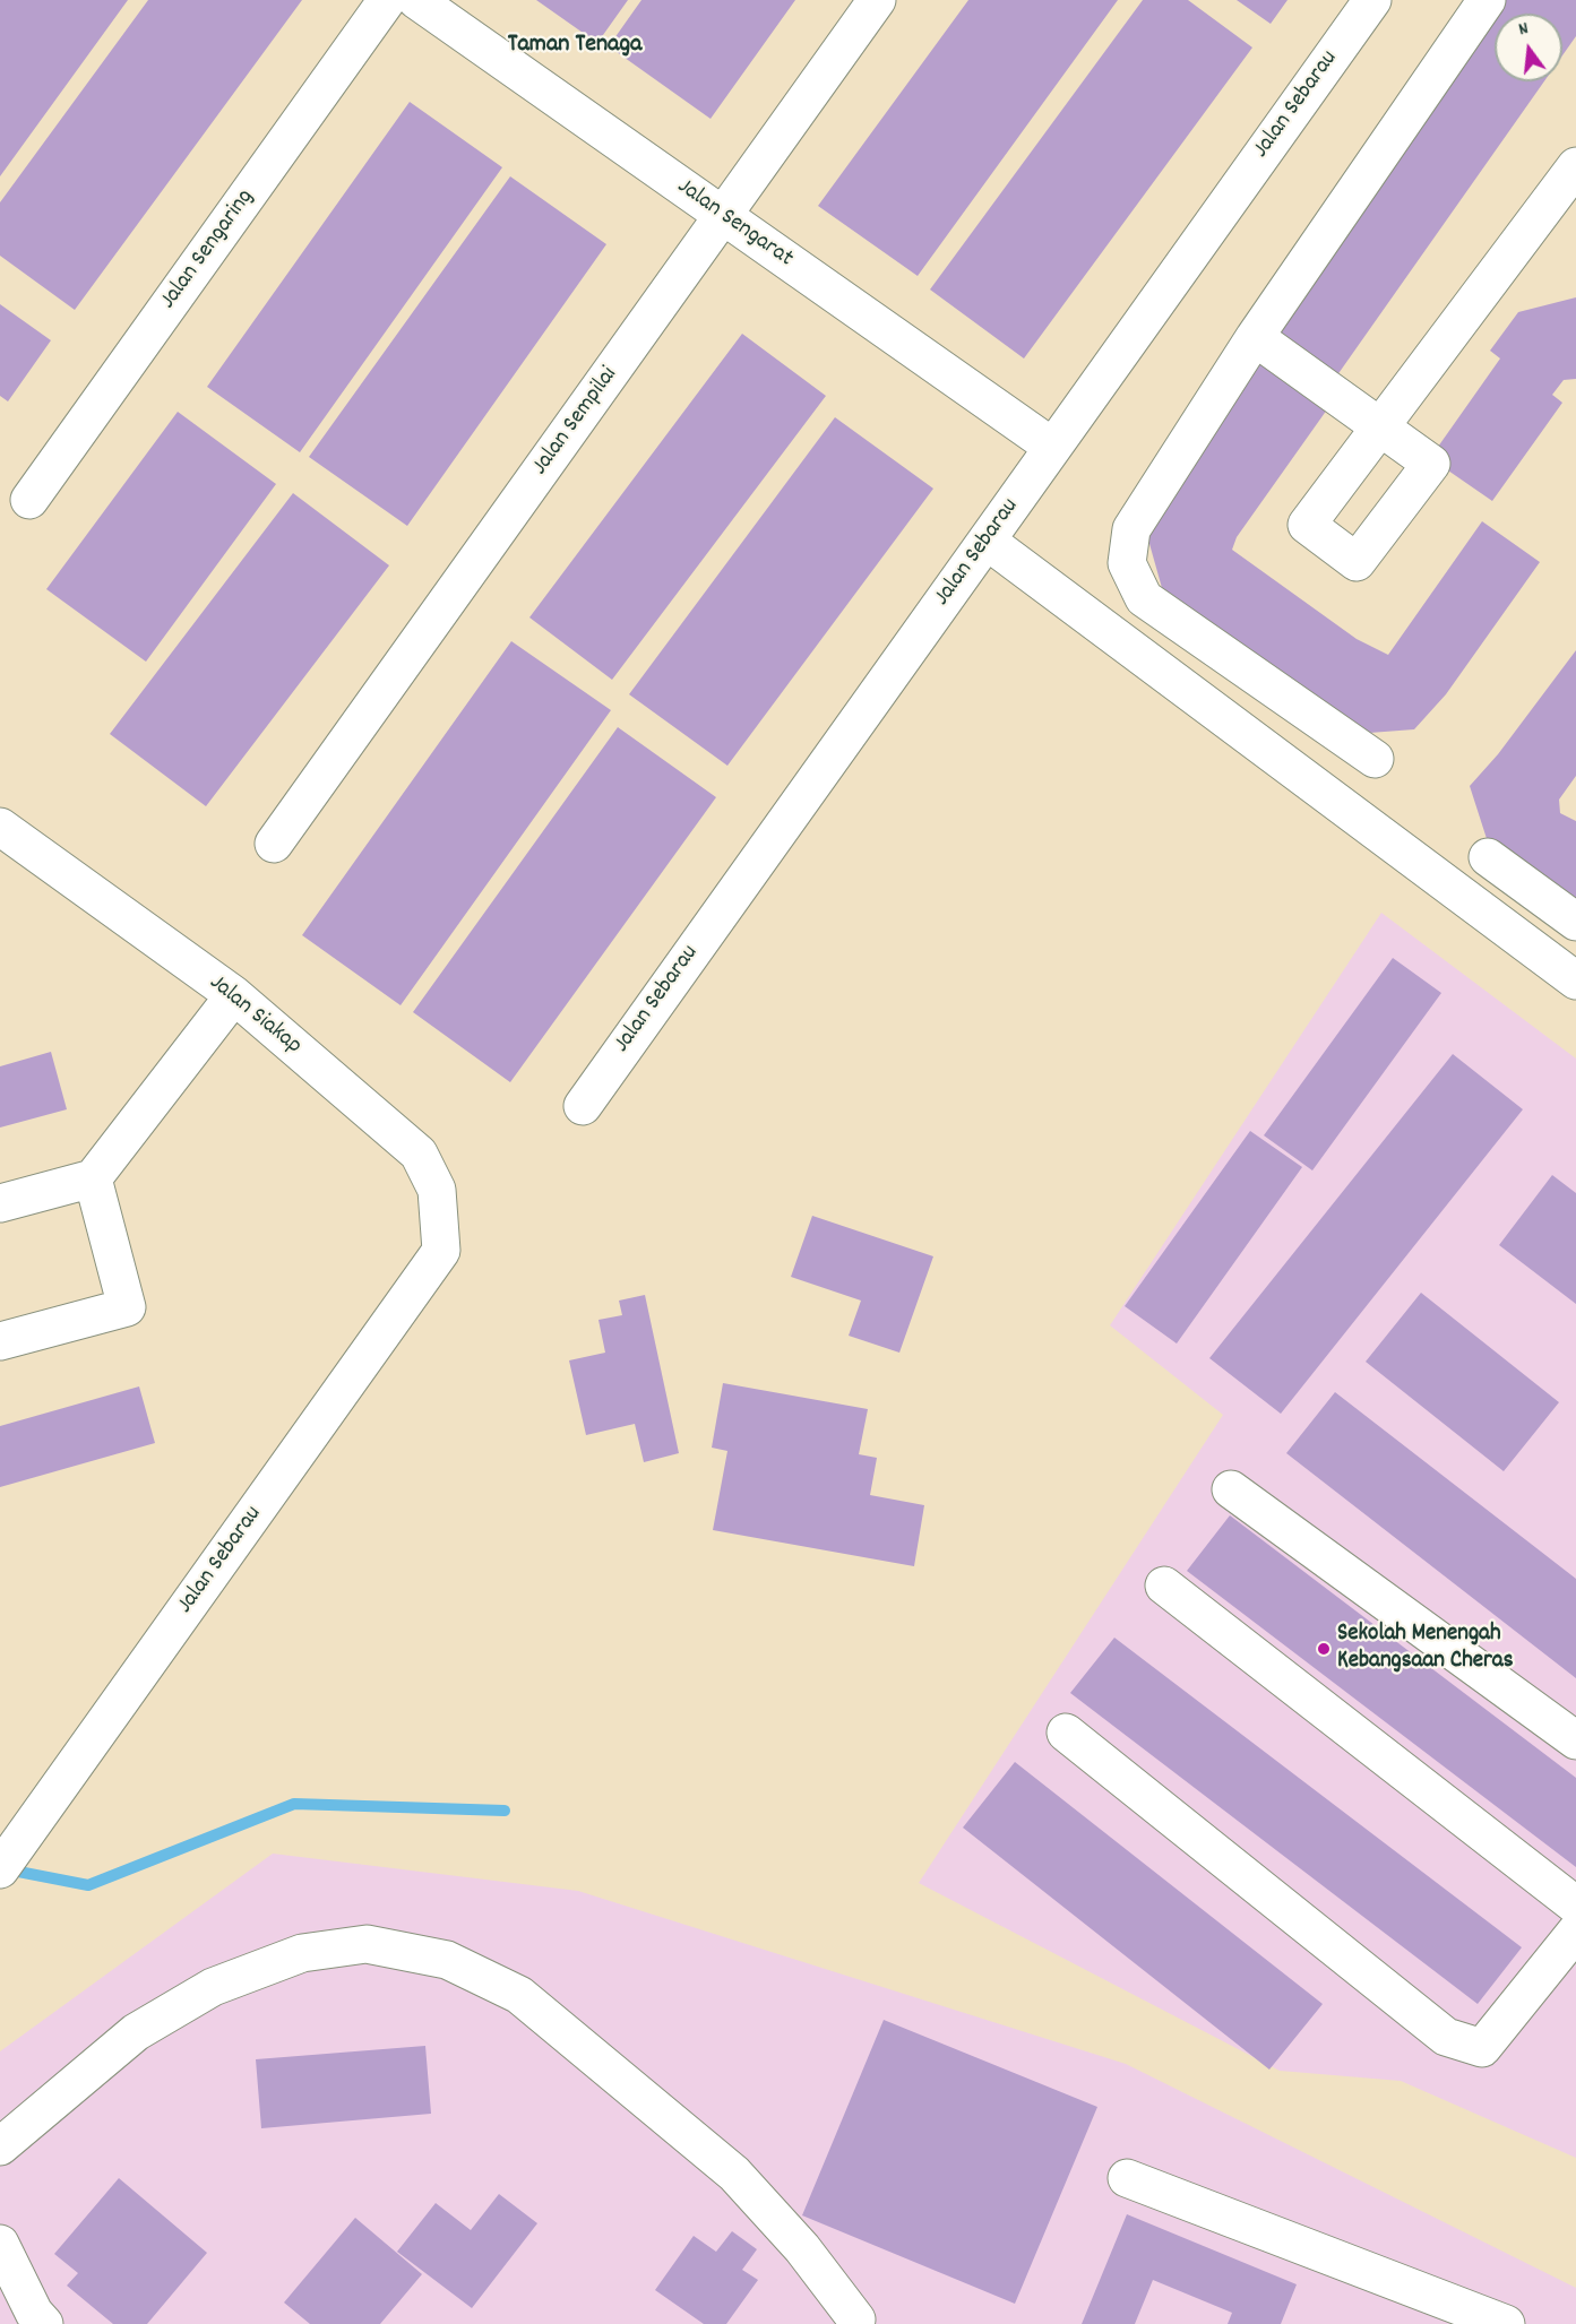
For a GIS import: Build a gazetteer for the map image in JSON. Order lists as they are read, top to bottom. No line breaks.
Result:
{"streets":{"street":["Jalan Sebarau","Jalan Sengarat","Jalan Sengaring","Jalan Sempilai","Jalan Siakap"]},"crossings":[["Jalan Sebarau","Jalan Sengarat"],["Jalan Sebarau","Jalan Siakap"],["Jalan Sengarat","Jalan Sempilai"]],"districts":["Taman Tenaga"],"places":["Sekolah Menengah Kebangsaan Cheras"],"north":"top"}
